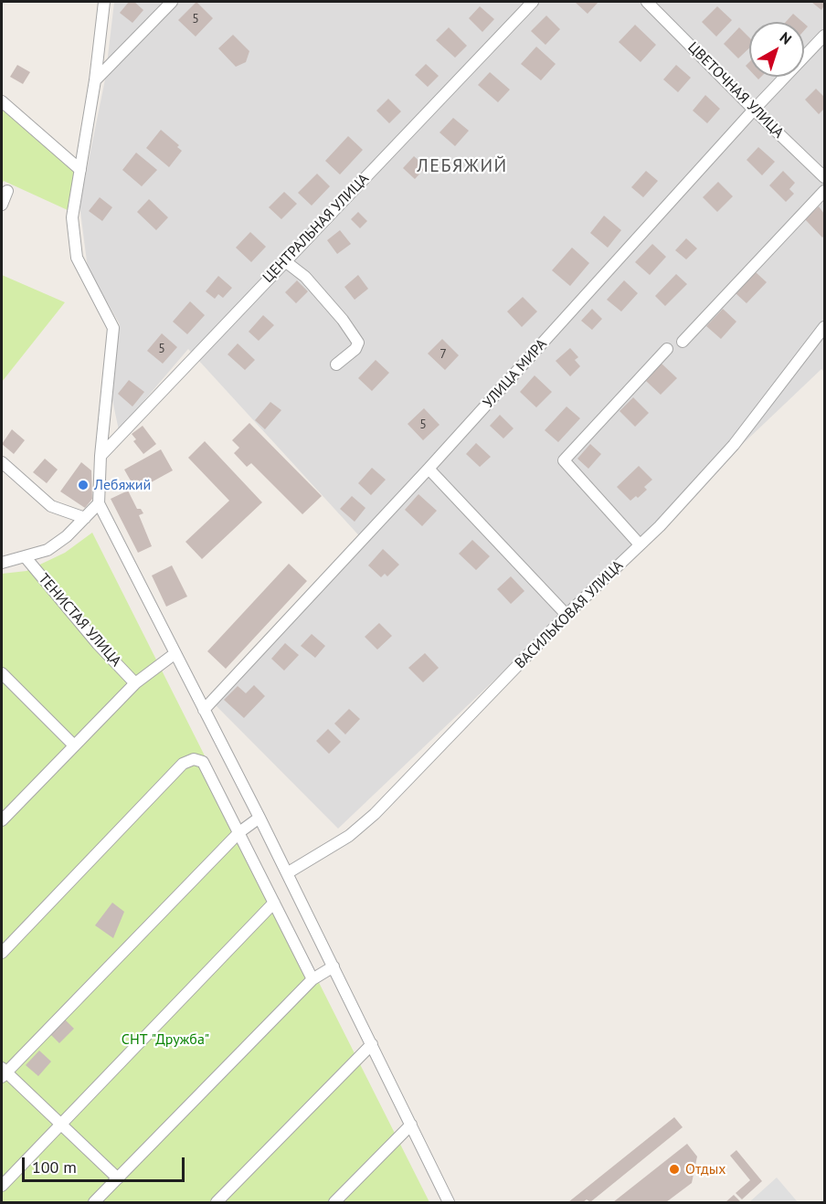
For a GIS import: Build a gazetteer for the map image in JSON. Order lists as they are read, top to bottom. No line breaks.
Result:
{"streets":{"street":["ЦВЕТОЧНАЯ УЛИЦА","ЦЕНТРАЛЬНАЯ УЛИЦА","УЛИЦА МИРА","ВАСИЛЬКОВАЯ УЛИЦА","ТЕНИСТАЯ УЛИЦА"]},"crossings":[["ЦВЕТОЧНАЯ УЛИЦА","УЛИЦА МИРА"]],"districts":["ЛЕБЯЖИЙ"],"parks":["СНТ \"Дружба\""],"places":["Лебяжий","Отдых"],"house_numbers":["5","5","7","5"],"scale_bar":"100 m","north":"top right"}
